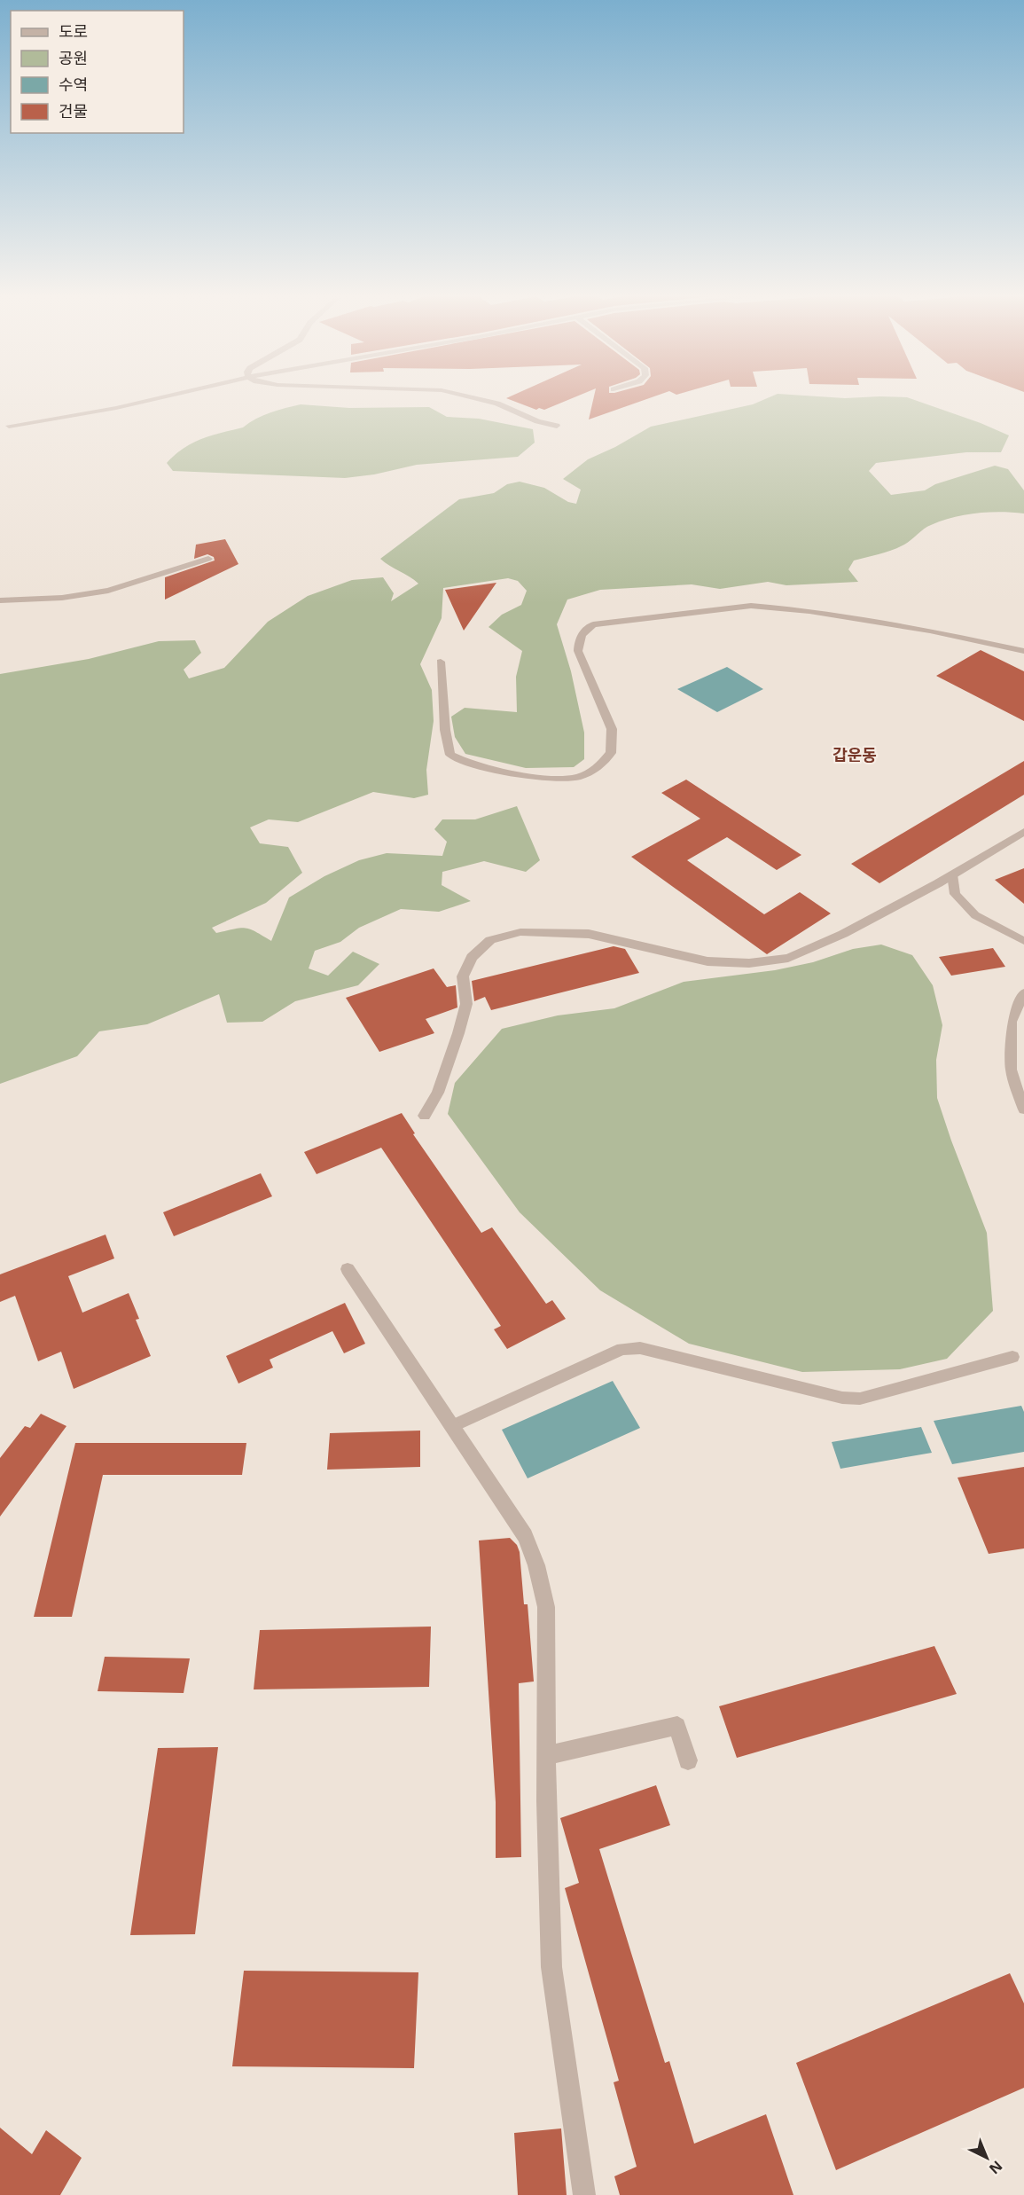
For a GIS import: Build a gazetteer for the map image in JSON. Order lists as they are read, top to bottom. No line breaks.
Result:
{"districts":["갑운동"],"legend":["도로","공원","수역","건물"],"north":"bottom right"}
